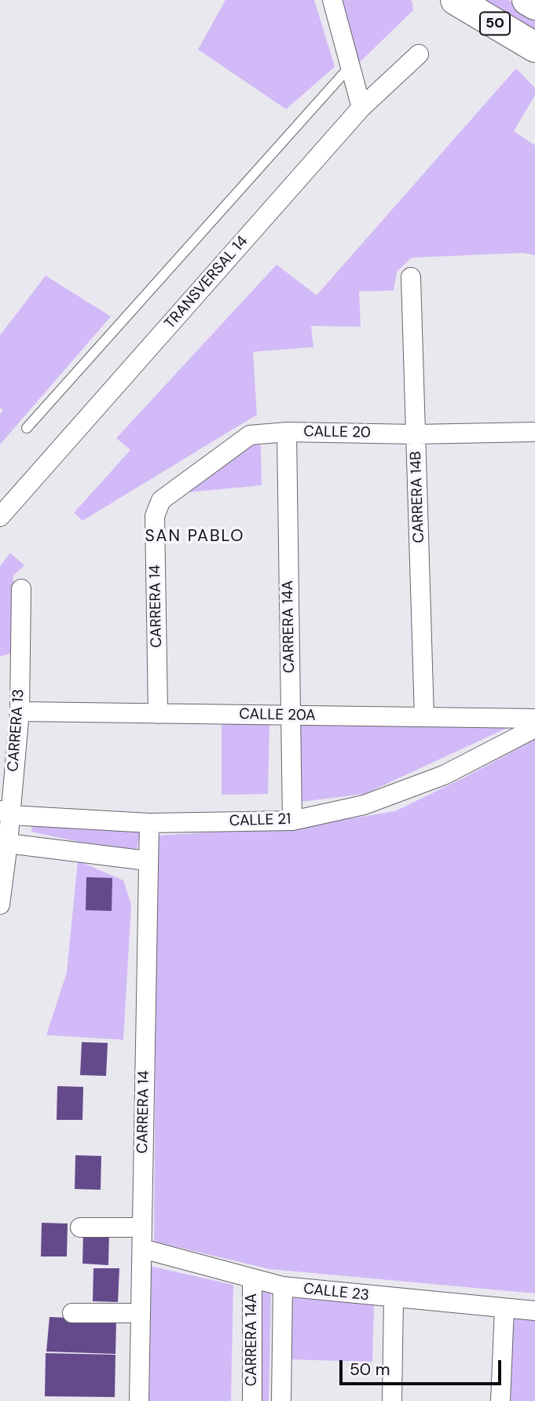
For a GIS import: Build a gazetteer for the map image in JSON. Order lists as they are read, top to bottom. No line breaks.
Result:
{"streets":{"highway":["50"],"street":["TRANSVERSAL 14","CALLE 20","CARRERA 14B","CARRERA 14","CARRERA 14A","CALLE 20A","CARRERA 13","CALLE 21","CALLE 23"]},"crossings":[["CALLE 20","CARRERA 14B"],["CALLE 20","CARRERA 14"],["CALLE 20","CARRERA 14A"],["CARRERA 14B","CALLE 20A"],["CARRERA 14","CALLE 20A"],["CARRERA 14","CALLE 21"],["CARRERA 14","CALLE 23"],["CARRERA 14A","CALLE 20A"],["CARRERA 14A","CALLE 21"],["CARRERA 14A","CALLE 23"],["CALLE 20A","CARRERA 13"],["CARRERA 13","CALLE 21"]],"districts":["SAN PABLO"],"scale_bar":"50 m"}
